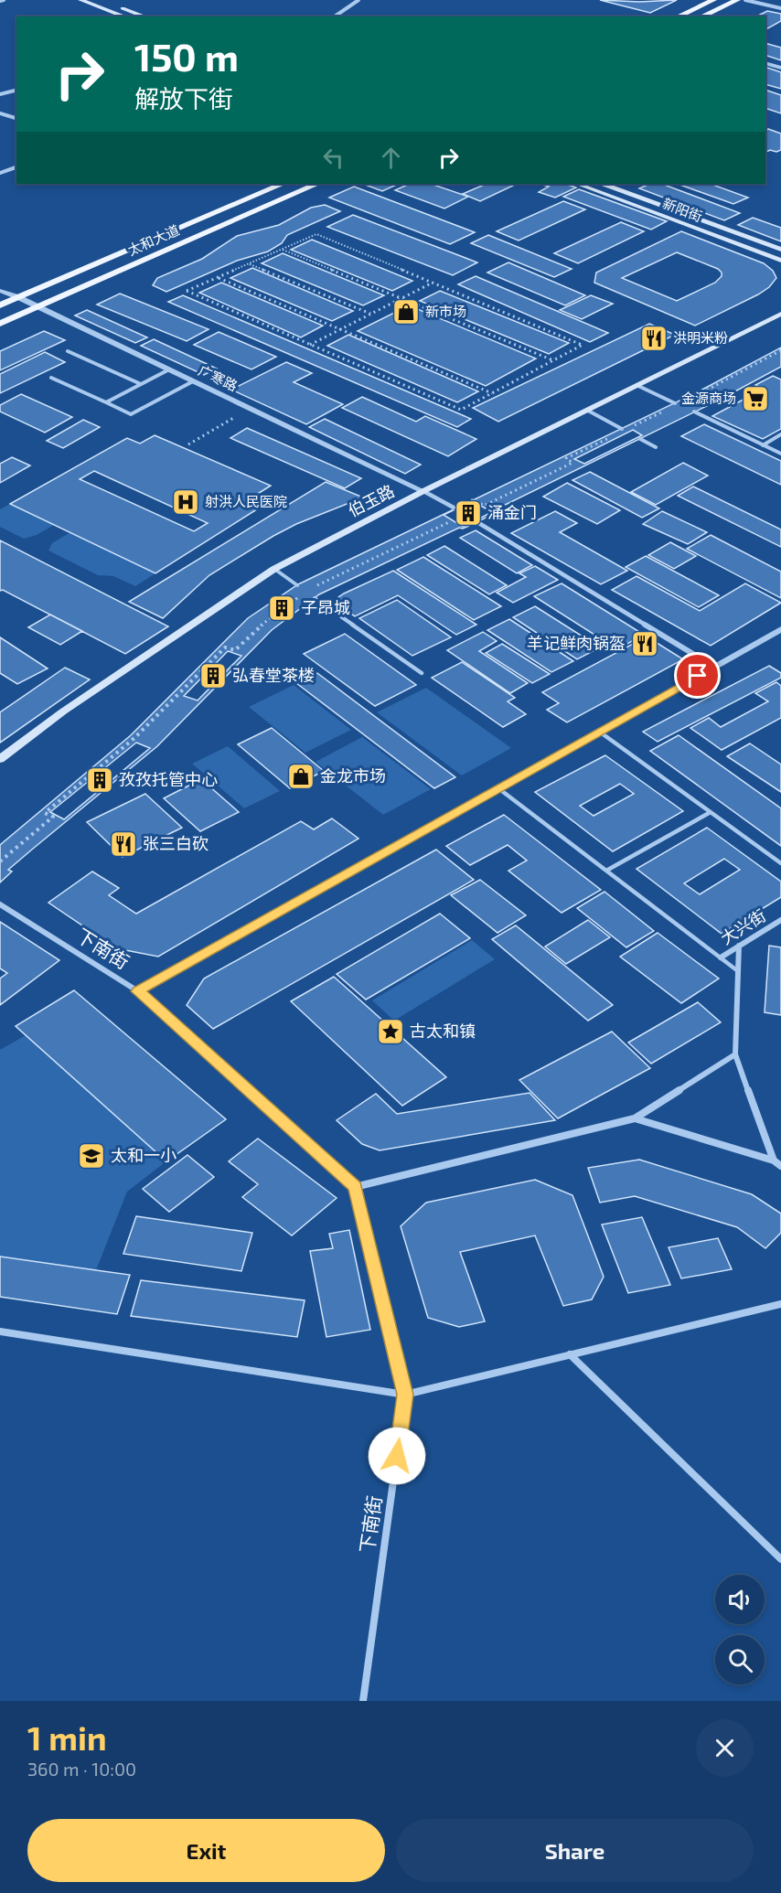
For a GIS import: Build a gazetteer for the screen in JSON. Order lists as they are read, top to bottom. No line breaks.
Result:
{"streets":{"main road":["新阳街","太和大道","伯玉路"],"street":["广寒路","大兴街","下南街"]},"crossings":[["太和大道","广寒路"],["广寒路","伯玉路"]],"places":{"shop":["新市场","金龙市场"],"restaurant":["洪明米粉","羊记鲜肉锅盔","张三白砍"],"supermarket":["金源商场"],"hospital":["射洪人民医院"],"building":["涌金门","子昂城","弘春堂茶楼","孜孜托管中心"],"place":["古太和镇"],"school or university":["太和一小"]},"page":{"turn":["150 m","解放下街"],"heading":["1 min","360 m · 10:00"],"buttons":["Exit","Share"]}}
